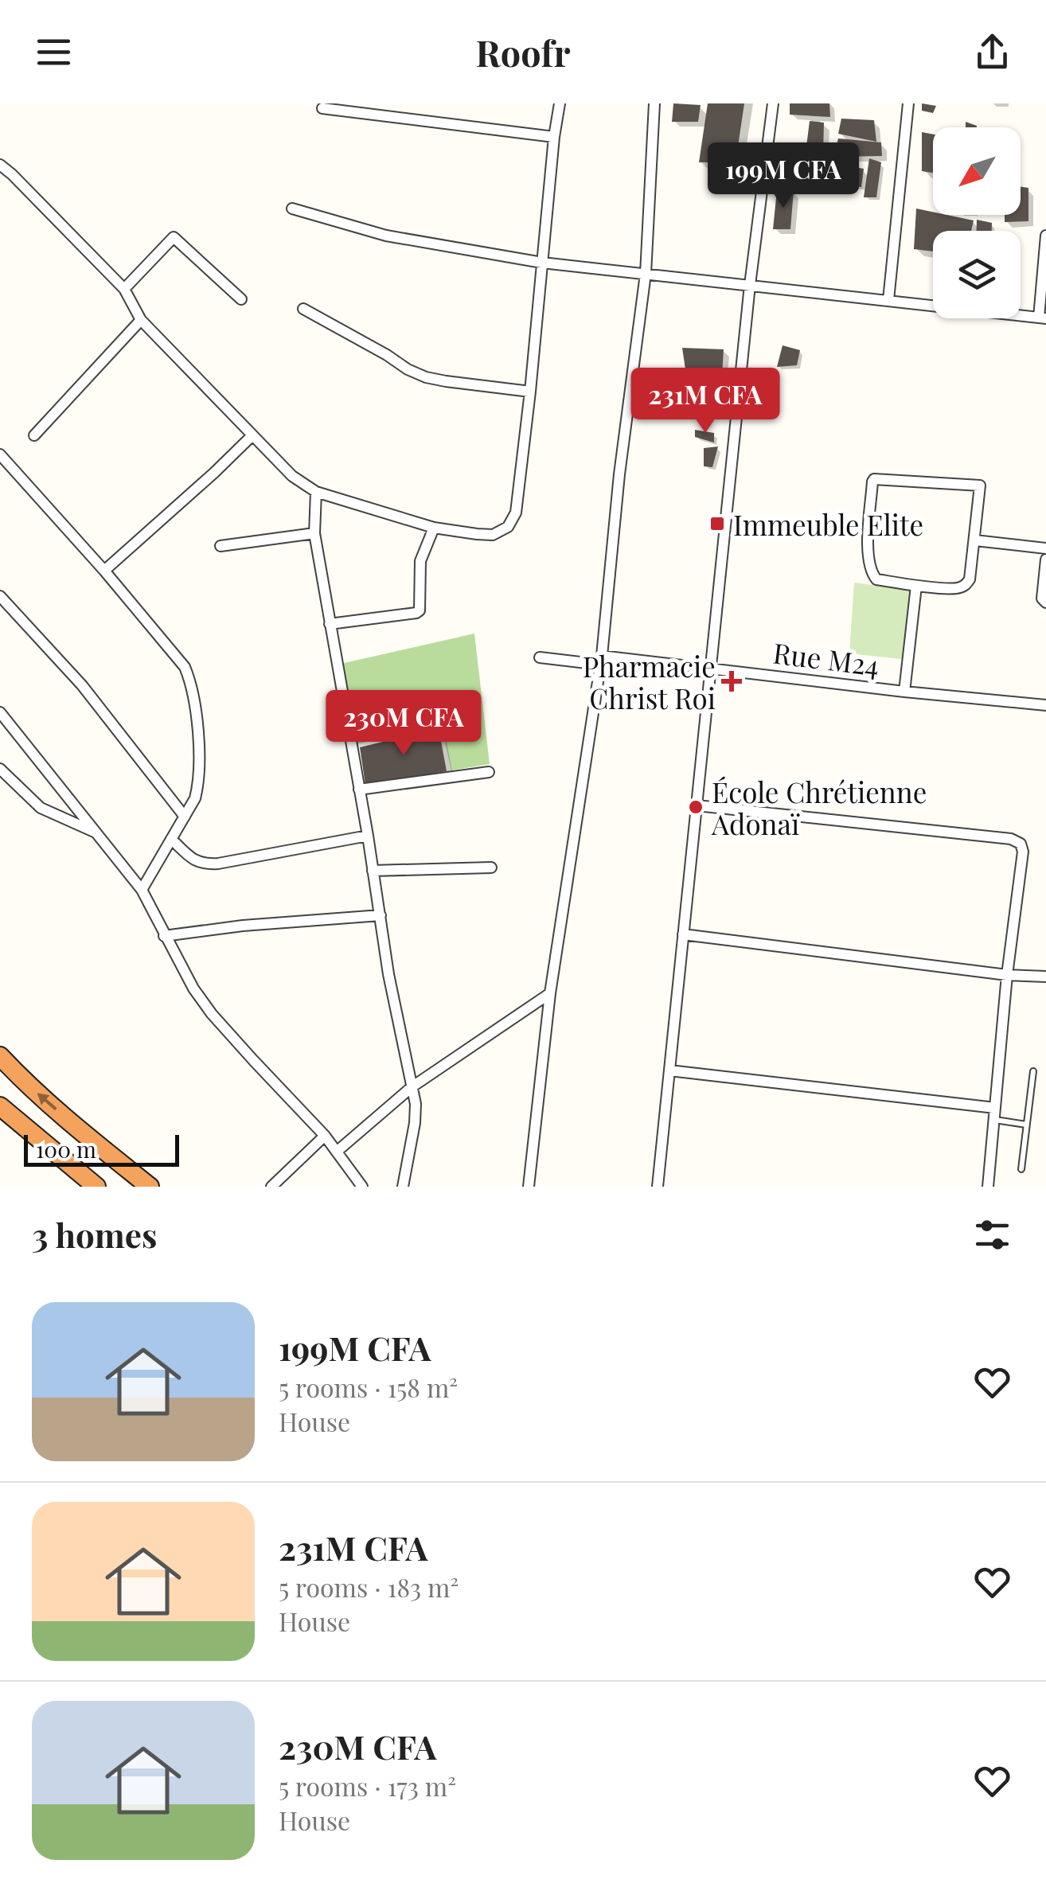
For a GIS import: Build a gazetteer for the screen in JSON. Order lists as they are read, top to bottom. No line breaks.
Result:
{"streets":{"street":["Rue M24"]},"places":{"transit":["Immeuble Elite"],"health":["Pharmacie Christ Roi"],"other":["École Chrétienne Adonaï"]},"scale_bar":"100 m","north":"bottom left","page":{"header":"Roofr","price":["199M CFA","231M CFA","230M CFA"],"scale":"100 m","heading":"3 homes","list":[{"name":"199M CFA","note":"5 rooms · 158 m² · House"},{"name":"231M CFA","note":"5 rooms · 183 m² · House"},{"name":"230M CFA","note":"5 rooms · 173 m² · House"}]}}
